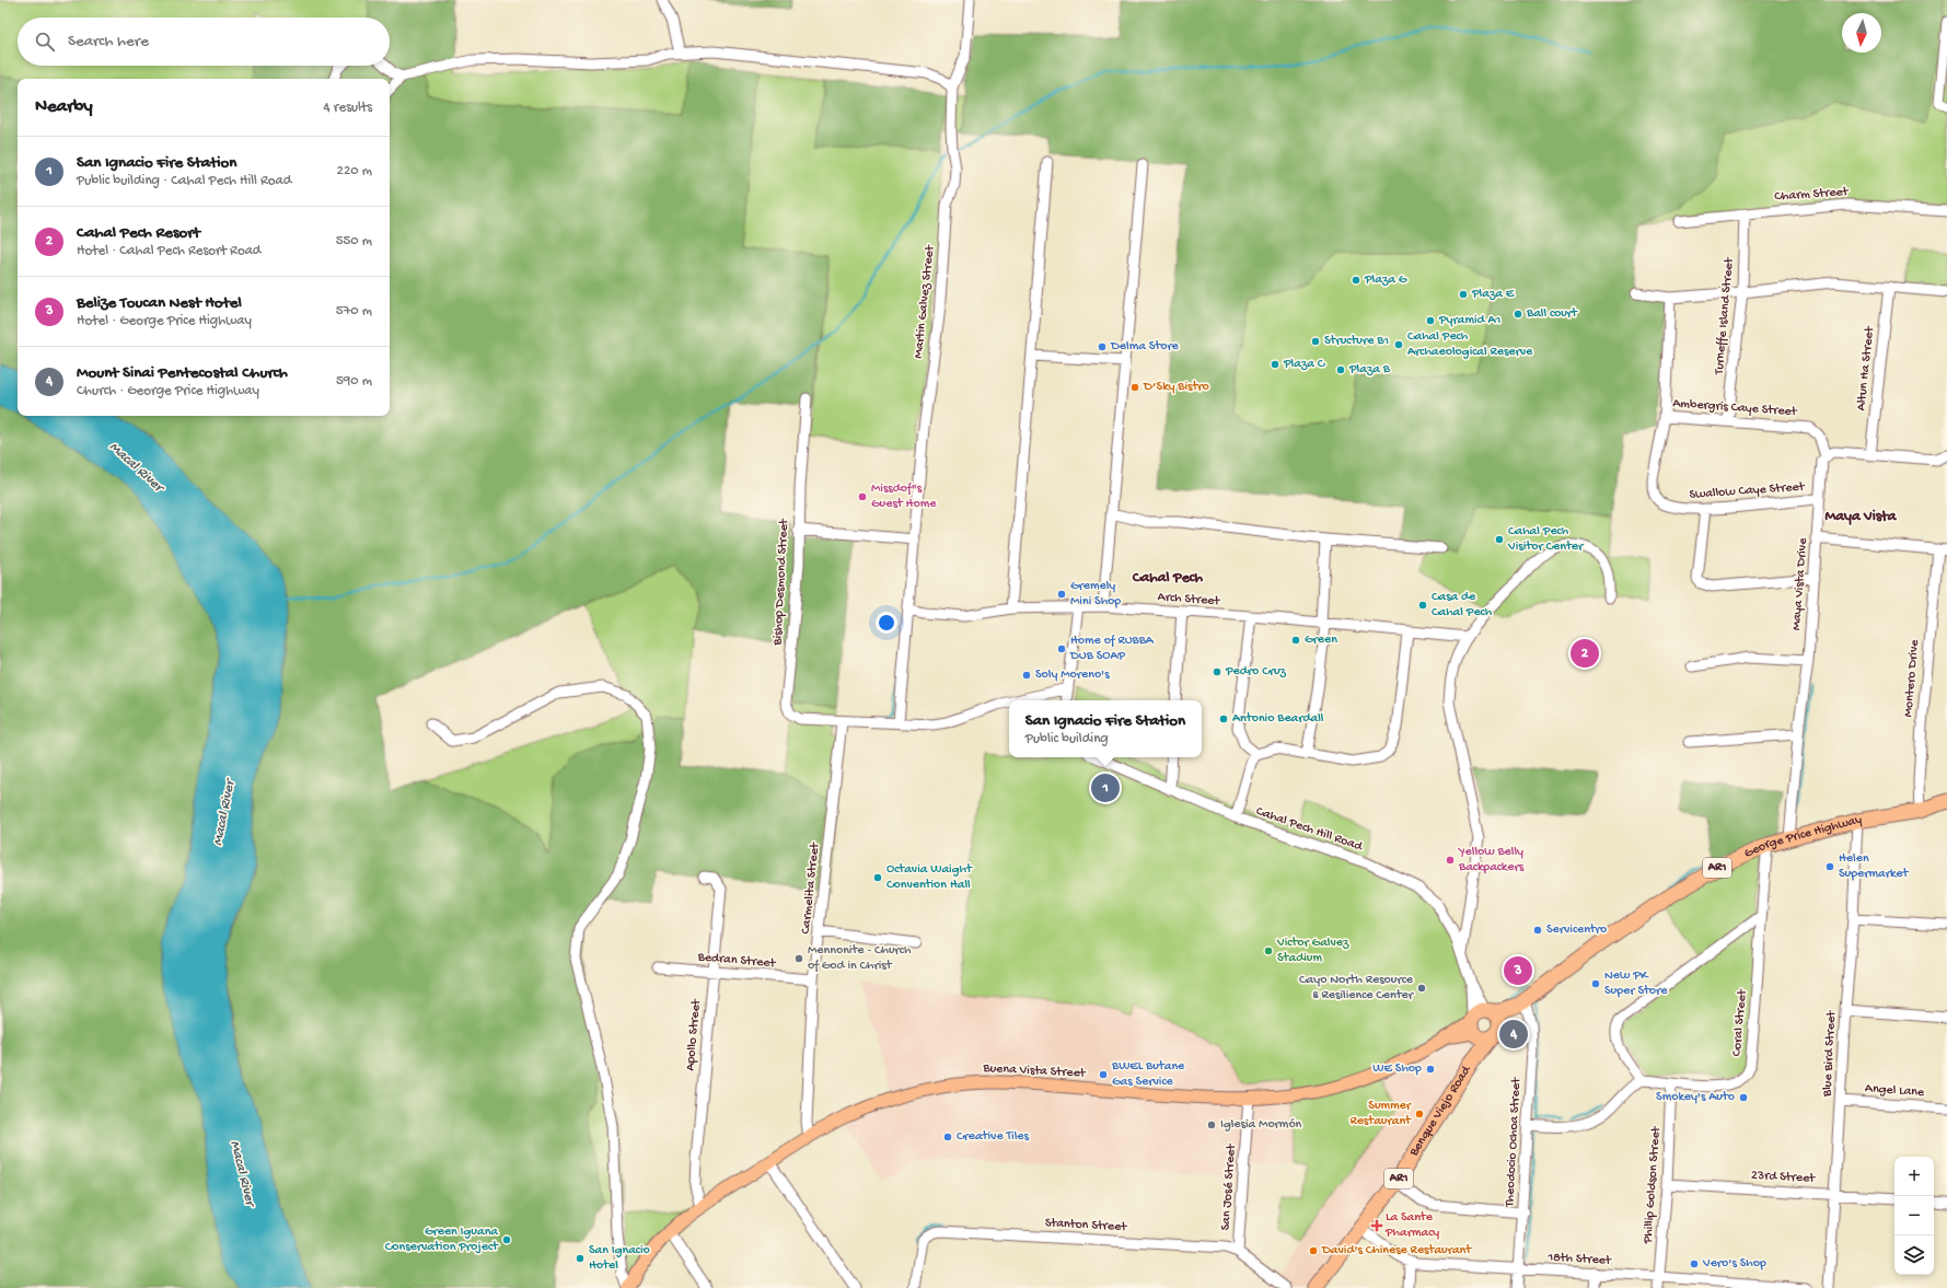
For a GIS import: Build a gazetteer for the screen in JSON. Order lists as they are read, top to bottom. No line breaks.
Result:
{"streets":{"highway":["George Price Highway","AR1","Benque Viejo Road"],"main road":["Buena Vista Street"],"street":["Charm Street","Martin Galvez Street","Turneffe Island Street","Altun Ha Street","Ambergris Caye Street","Swallow Caye Street","Bishop Desmond Street","Maya Vista Drive","Arch Street","Montero Drive","Cahal Pech Hill Road","Carmelita Street","Bedran Street","Coral Street","Apollo Street","Blue Bird Street","Angel Lane","Theodocio Ochoa Street","23rd Street","Phillip Goldson Street","San José Street","Stanton Street","18th Street"]},"crossings":[["Charm Street","Turneffe Island Street"],["Martin Galvez Street","Bishop Desmond Street"],["Martin Galvez Street","Arch Street"],["Turneffe Island Street","Ambergris Caye Street"],["Ambergris Caye Street","Swallow Caye Street"],["Ambergris Caye Street","Maya Vista Drive"],["Swallow Caye Street","Maya Vista Drive"],["Bishop Desmond Street","Carmelita Street"],["Maya Vista Drive","George Price Highway"],["Montero Drive","George Price Highway"],["Cahal Pech Hill Road","George Price Highway"],["Cahal Pech Hill Road","Buena Vista Street"],["Cahal Pech Hill Road","Benque Viejo Road"],["George Price Highway","Coral Street"],["George Price Highway","Blue Bird Street"],["George Price Highway","Buena Vista Street"],["George Price Highway","Benque Viejo Road"],["George Price Highway","Theodocio Ochoa Street"],["Carmelita Street","Bedran Street"],["Carmelita Street","Buena Vista Street"],["Bedran Street","Apollo Street"],["Coral Street","Phillip Goldson Street"],["Apollo Street","Buena Vista Street"],["Blue Bird Street","Angel Lane"],["Blue Bird Street","23rd Street"],["Buena Vista Street","Benque Viejo Road"],["Buena Vista Street","San José Street"],["Benque Viejo Road","18th Street"],["Theodocio Ochoa Street","18th Street"],["23rd Street","Phillip Goldson Street"],["Phillip Goldson Street","18th Street"],["San José Street","Stanton Street"]],"districts":["Maya Vista","Cahal Pech"],"water":["Macal River"],"places":{"other":["Plaza G","Plaza E","Ball court","Pyramid A1","Structure B1","Cahal Pech Archaeological Reserve","Delma Store","Plaza C","Plaza B","D’Sky Bistro","Missdof\"s Guest Home","Cahal Pech Visitor Center","Gremely Mini Shop","Casa de Cahal Pech","Green","Home of RUBBA DUB SOAP","Pedro Cruz","Soly Moreno's","Antonio Beardall","Yellow Belly Backpackers","Helen Supermarket","Octavia Waight Convention Hall","Servicentro","Victor Galvez Stadium","Mennonite - Church of God in Christ","New PK Super Store","Cayo North Resource & Resilience Center","WE Shop","BWEL Butane Gas Service","Smokey's Auto","Summer Restaurant","Iglesia Mormón","Creative Tiles","Green Iguana Conservation Project","David's Chinese Restaurant","San Ignacio Hotel","Vero's Shop"],"health":["La Sante Pharmacy"]},"north":"bottom","page":{"search":"Search here","heading":["Nearby","4 results"],"list":[{"mark":"1","name":"San Ignacio Fire Station","note":"Public building · Cahal Pech Hill Road","value":"220 m"},{"mark":"2","name":"Cahal Pech Resort","note":"Hotel · Cahal Pech Resort Road","value":"550 m"},{"mark":"3","name":"Belize Toucan Nest Hotel","note":"Hotel · George Price Highway","value":"570 m"},{"mark":"4","name":"Mount Sinai Pentecostal Church","note":"Church · George Price Highway","value":"590 m"}],"pins":["2","1","3","4"],"popup":["San Ignacio Fire Station","Public building"],"map_buttons":["+","−"]}}
